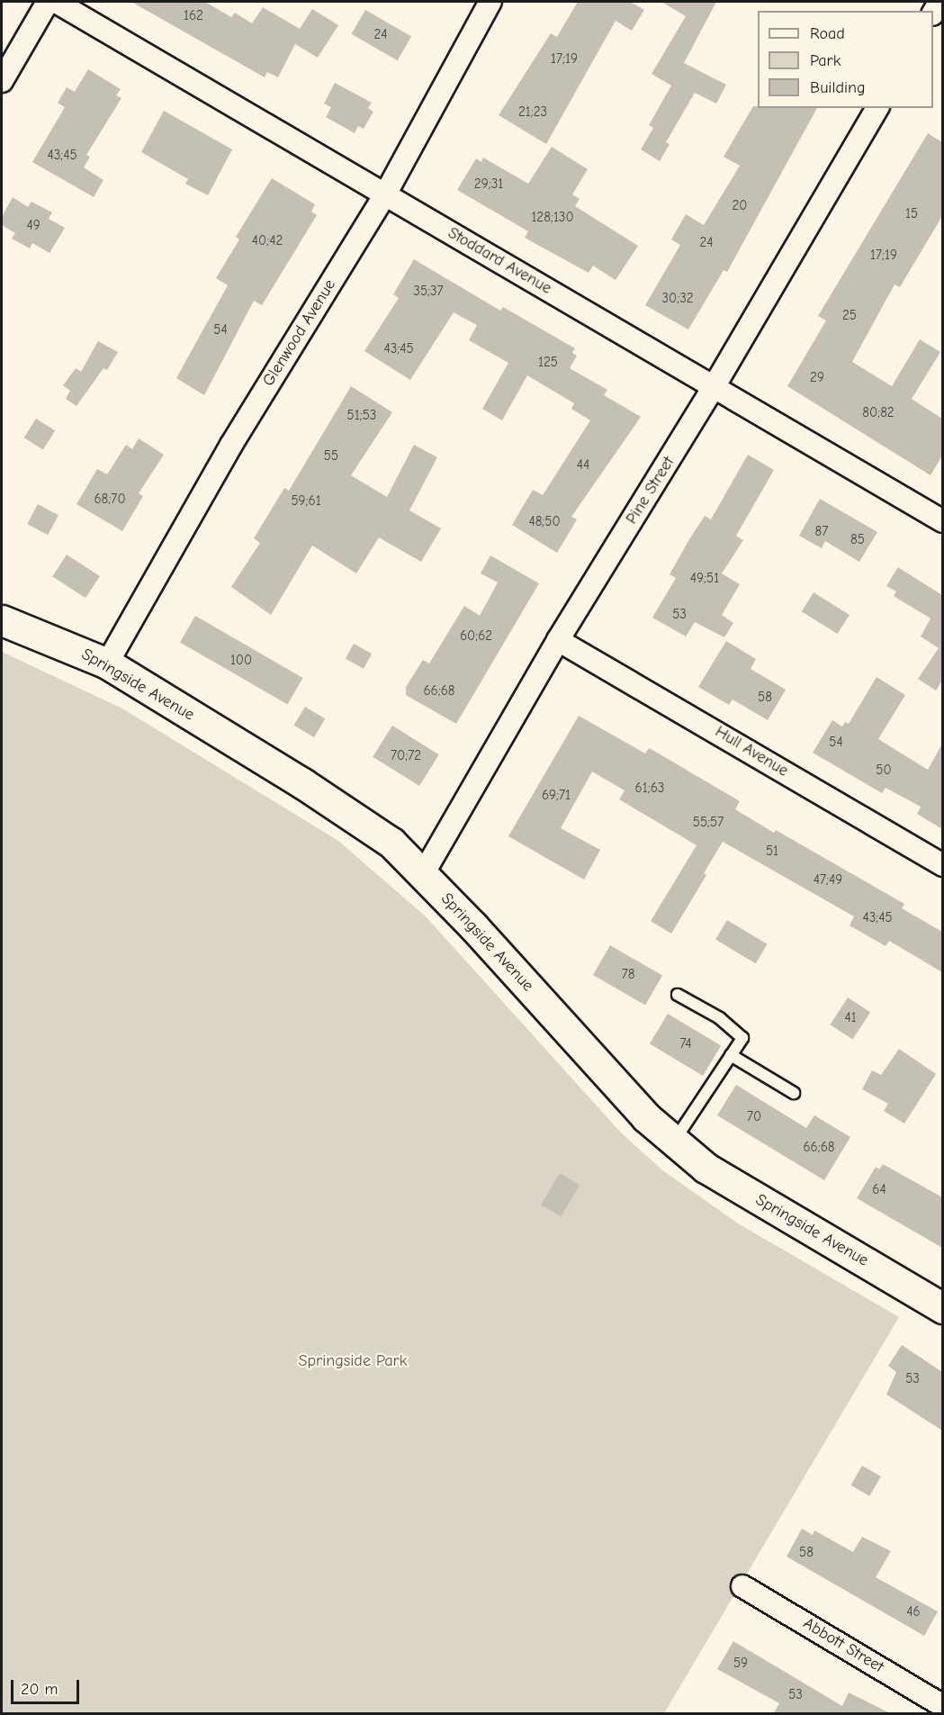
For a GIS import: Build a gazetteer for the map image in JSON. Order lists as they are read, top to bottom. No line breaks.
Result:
{"streets":{"street":["Stoddard Avenue","Glenwood Avenue","Pine Street","Springside Avenue","Hull Avenue","Abbott Street"]},"crossings":[["Stoddard Avenue","Glenwood Avenue"],["Stoddard Avenue","Pine Street"],["Glenwood Avenue","Springside Avenue"],["Pine Street","Springside Avenue"],["Pine Street","Hull Avenue"]],"parks":["Springside Park"],"house_numbers":["162","24","17;19","21;23","43;45","29;31","20","15","128;130","49","40;42","24","17;19","35;37","30;32","25","54","43;45","125","29","80;82","51;53","55","44","68;70","59;61","48;50","87","85","49;51","53","60;62","100","66;68","58","54","70;72","50","61;63","69;71","55;57","51","47;49","43;45","78","41","74","70","66;68","64","53","58","46","59","53"],"legend":["Road","Park","Building"],"scale_bar":"20 m"}
